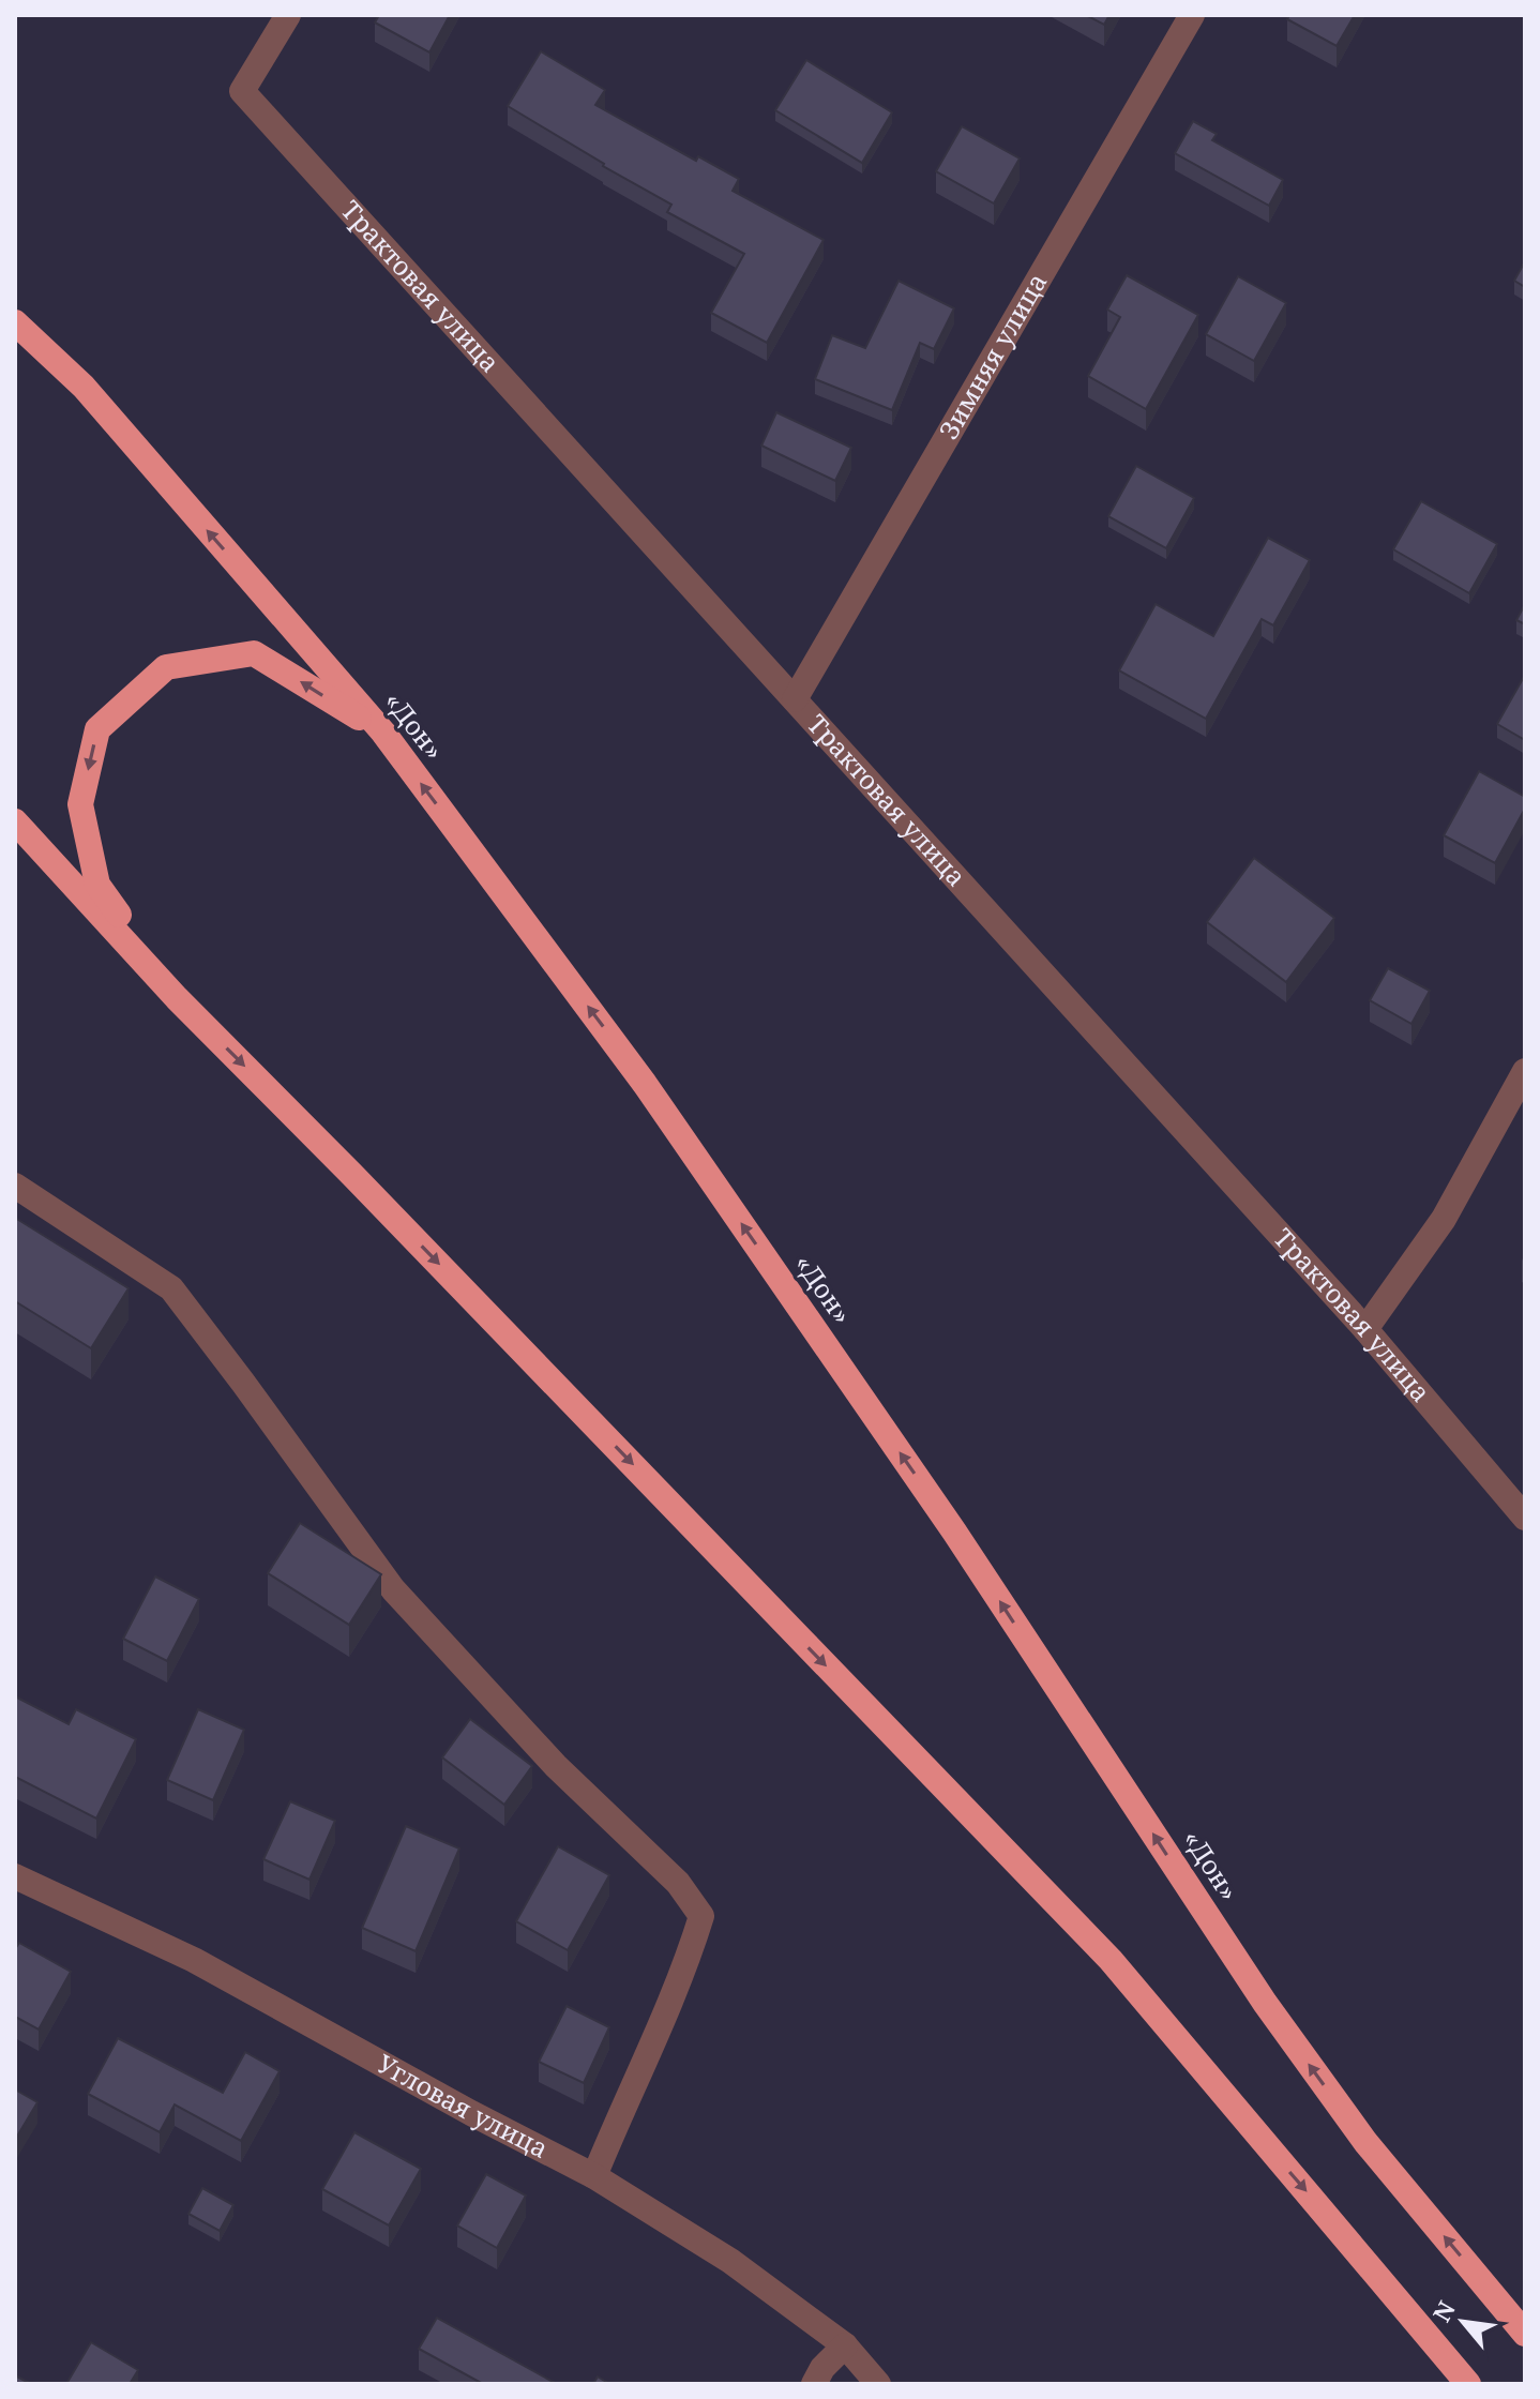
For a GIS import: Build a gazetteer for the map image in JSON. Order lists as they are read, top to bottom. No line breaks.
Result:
{"streets":{"highway":["«Дон»"],"street":["Трактовая улица","Зимняя улица","Угловая улица"]},"crossings":[["Трактовая улица","Зимняя улица"]],"north":"top left"}
